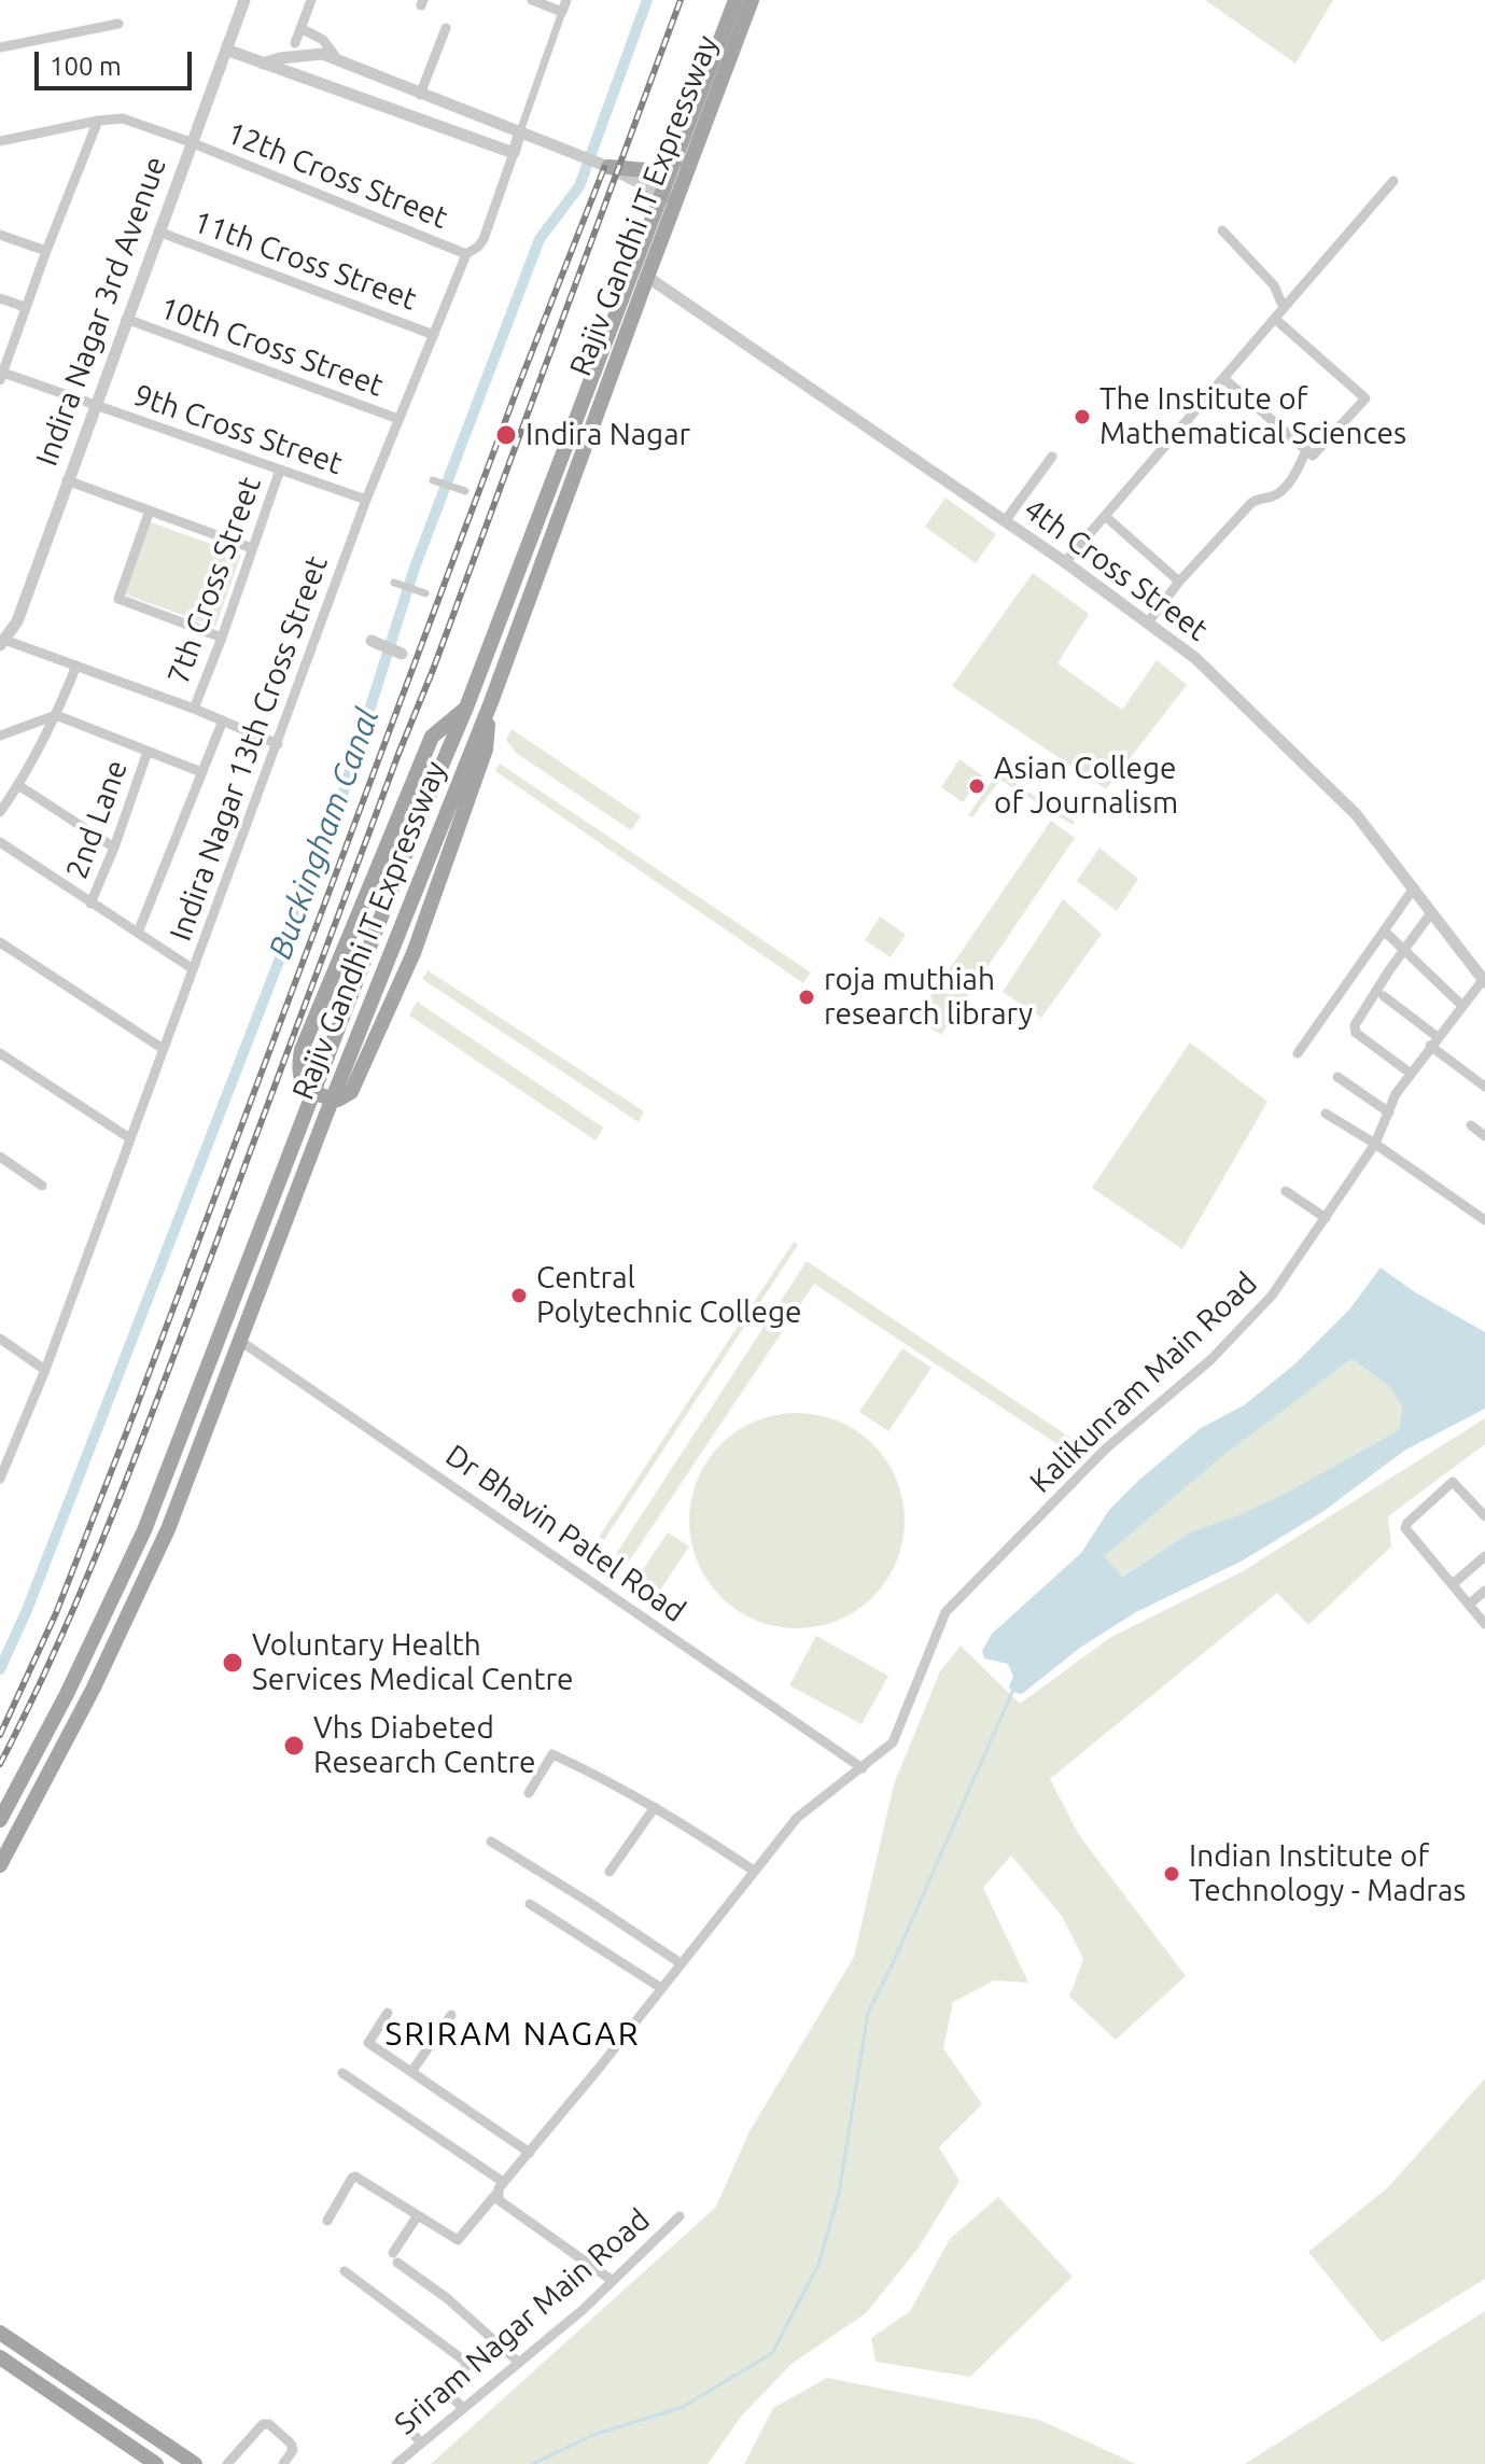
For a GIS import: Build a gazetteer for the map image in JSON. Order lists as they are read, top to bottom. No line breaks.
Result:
{"streets":{"main road":["Rajiv Gandhi IT Expressway"],"street":["12th Cross Street","11th Cross Street","Indira Nagar 3rd Avenue","10th Cross Street","9th Cross Street","4th Cross Street","7th Cross Street","Indira Nagar 13th Cross Street","2nd Lane","Kalikunram Main Road","Dr Bhavin Patel Road","Sriram Nagar Main Road"]},"crossings":[["12th Cross Street","Indira Nagar 3rd Avenue"],["12th Cross Street","Indira Nagar 13th Cross Street"],["Rajiv Gandhi IT Expressway","4th Cross Street"],["Rajiv Gandhi IT Expressway","Dr Bhavin Patel Road"],["11th Cross Street","Indira Nagar 3rd Avenue"],["11th Cross Street","Indira Nagar 13th Cross Street"],["Indira Nagar 3rd Avenue","10th Cross Street"],["Indira Nagar 3rd Avenue","9th Cross Street"],["10th Cross Street","Indira Nagar 13th Cross Street"],["9th Cross Street","7th Cross Street"],["9th Cross Street","Indira Nagar 13th Cross Street"],["4th Cross Street","Kalikunram Main Road"],["Kalikunram Main Road","Dr Bhavin Patel Road"]],"districts":["SRIRAM NAGAR"],"water":["Buckingham Canal"],"places":["The Institute of Mathematical Sciences","Indira Nagar","Asian College of Journalism","roja muthiah research library","Central Polytechnic College","Voluntary Health Services Medical Centre","Vhs Diabeted Research Centre","Indian Institute of Technology - Madras"],"scale_bar":"100 m"}
